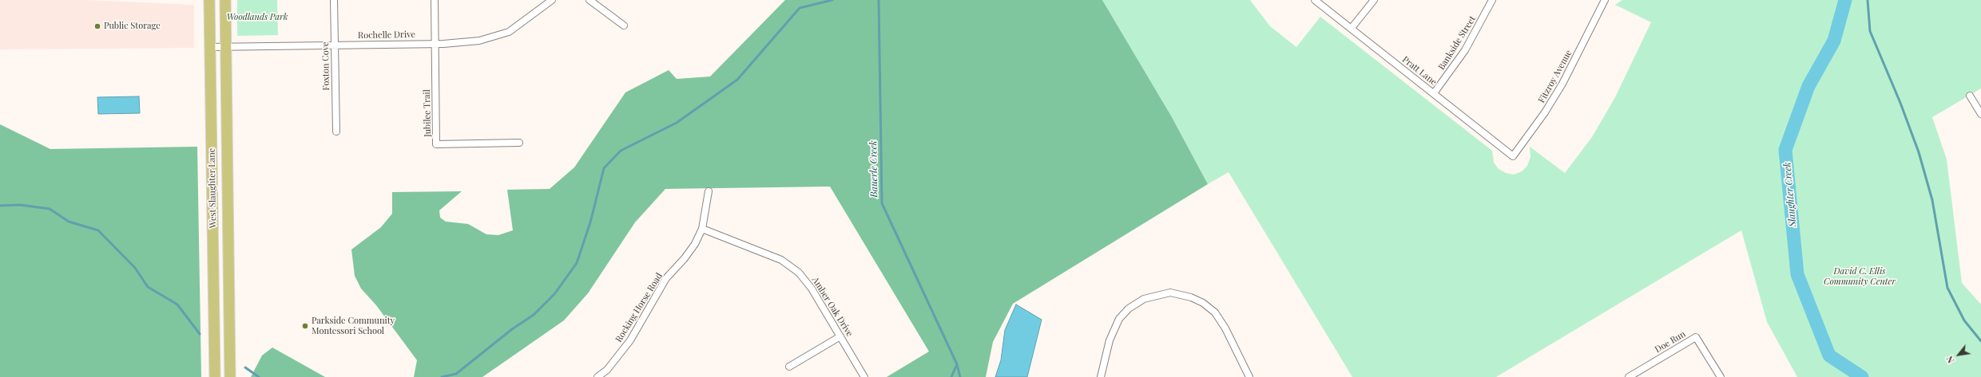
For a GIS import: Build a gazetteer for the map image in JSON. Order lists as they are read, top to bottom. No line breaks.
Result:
{"streets":{"main road":["West Slaughter Lane"],"street":["Rochelle Drive","Bankside Street","Foxton Cove","Pratt Lane","Fitzroy Avenue","Jubilee Trail","Amber Oak Drive","Rocking Horse Road","Doe Run"]},"crossings":[["Rochelle Drive","Foxton Cove"],["Rochelle Drive","Jubilee Trail"],["Rochelle Drive","West Slaughter Lane"],["Bankside Street","Pratt Lane"],["Pratt Lane","Fitzroy Avenue"],["Amber Oak Drive","Rocking Horse Road"]],"water":["Bauerle Creek","Slaughter Creek"],"parks":["Woodlands Park","David C. Ellis Community Center"],"places":["Public Storage","Parkside Community Montessori School"],"north":"bottom left"}
